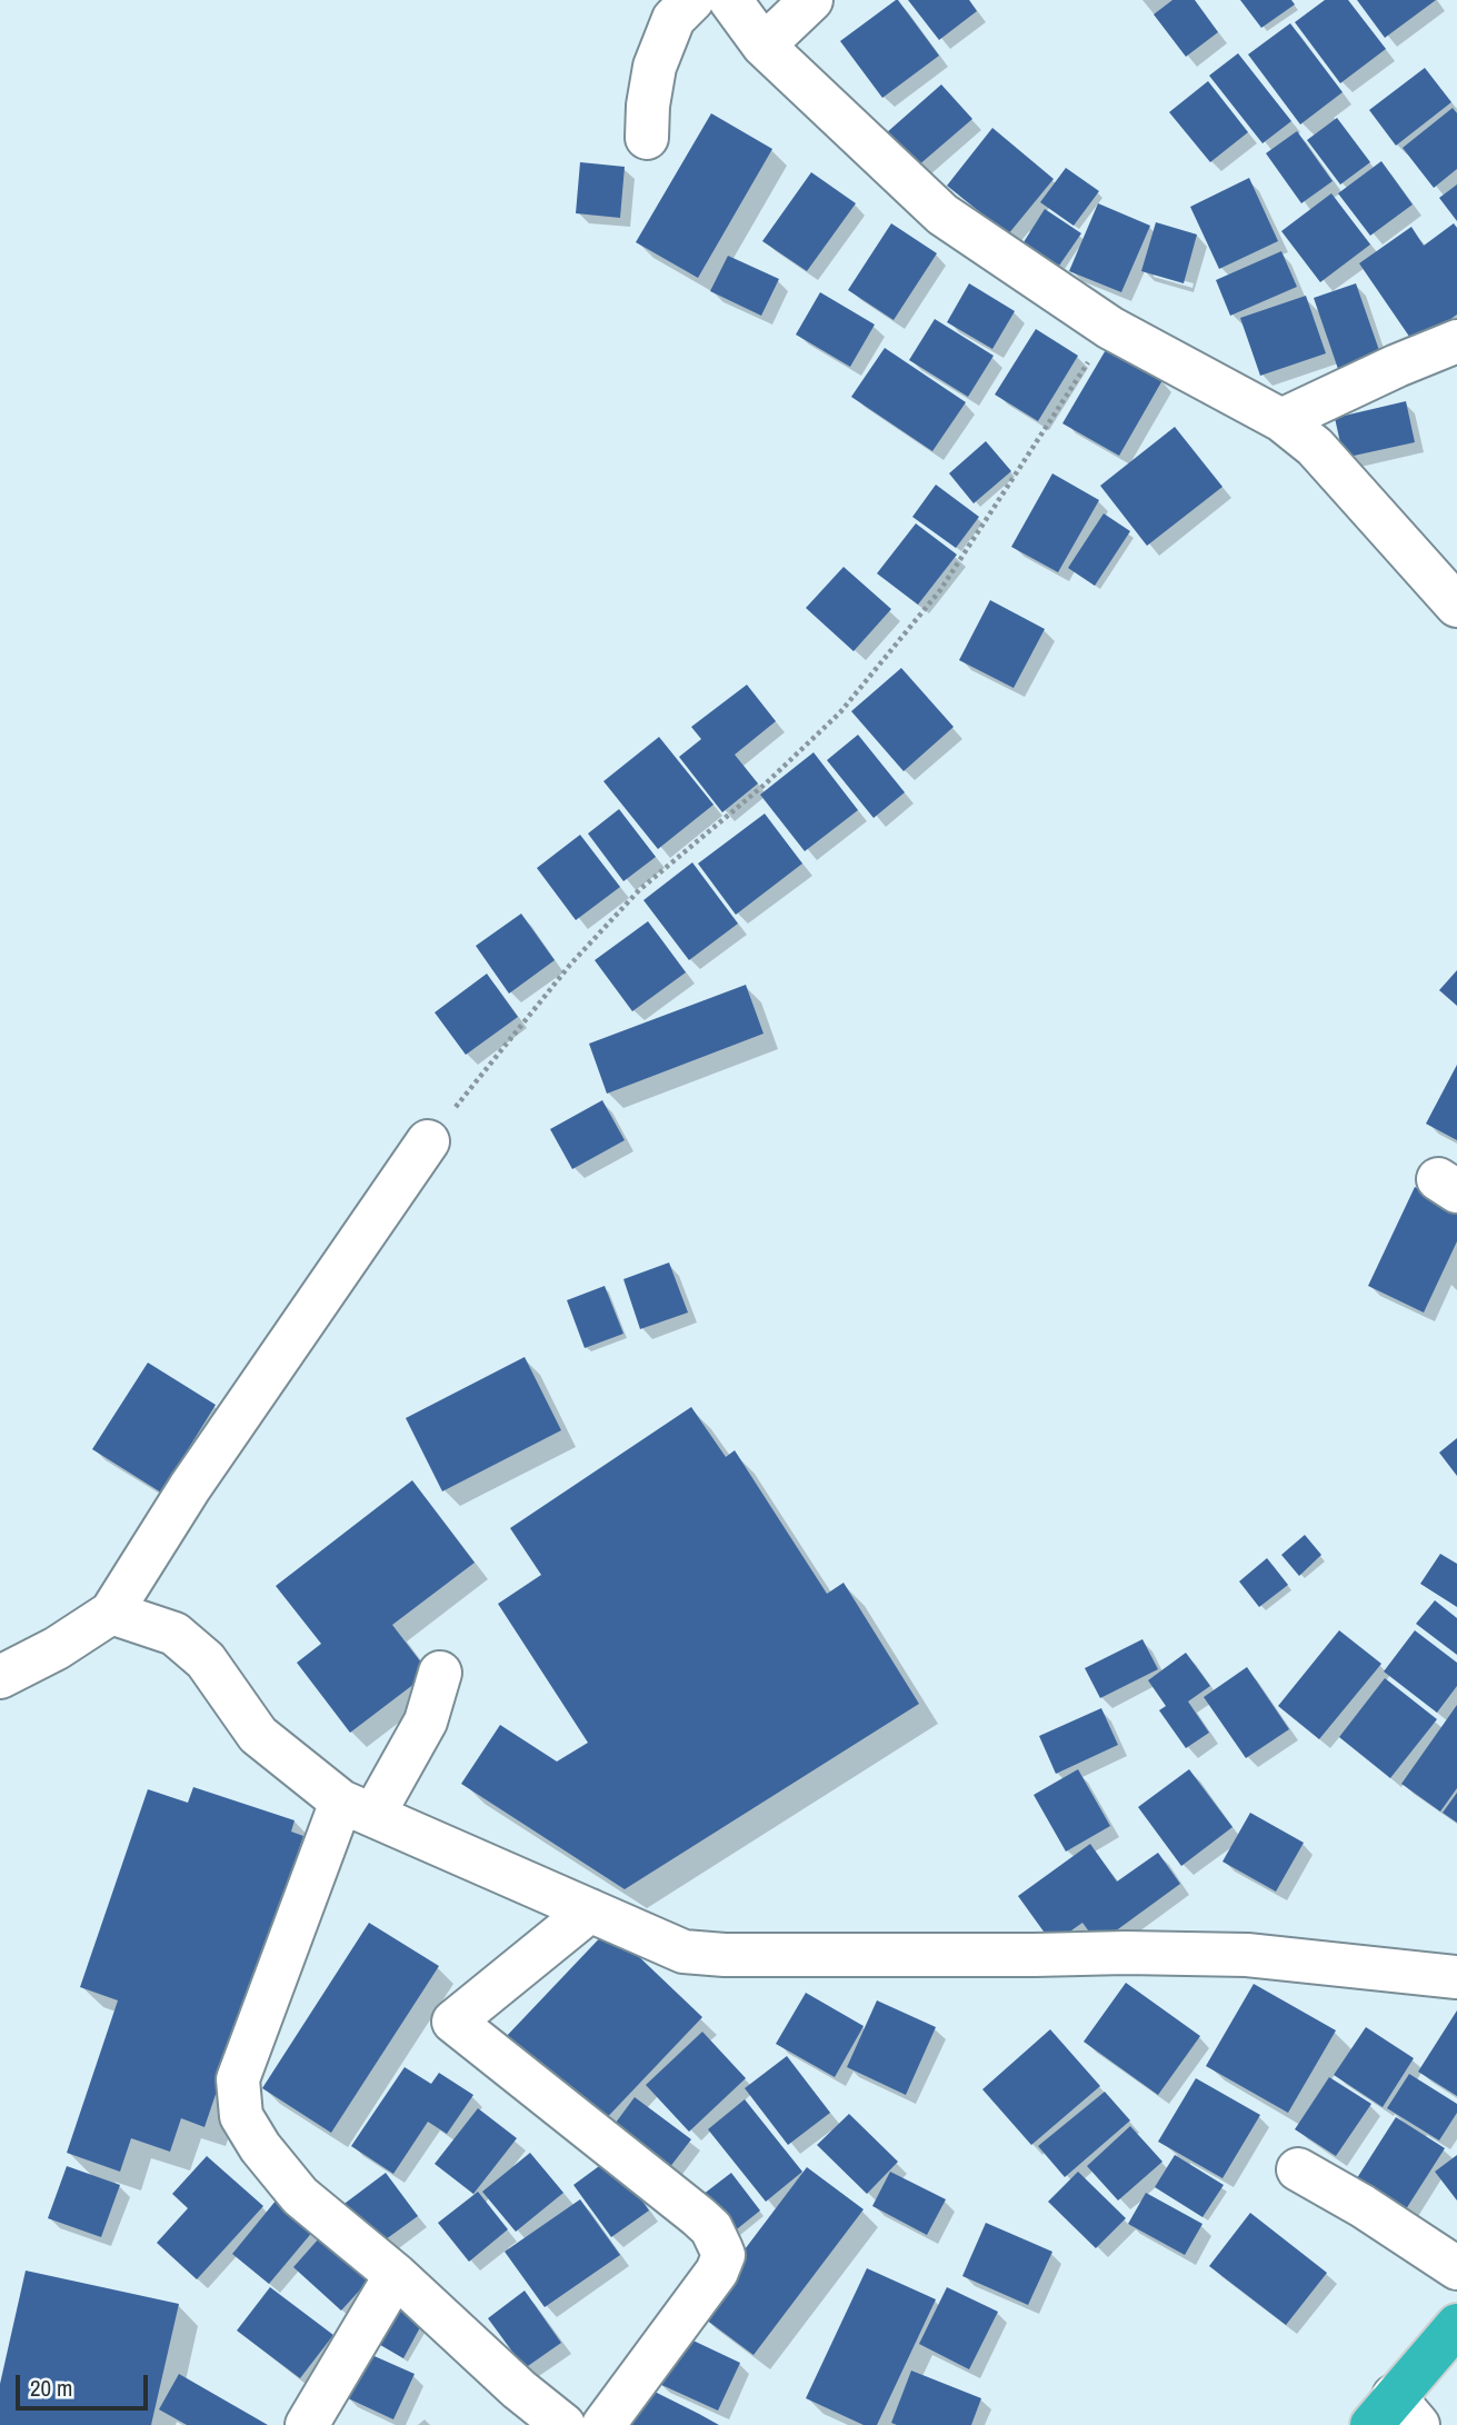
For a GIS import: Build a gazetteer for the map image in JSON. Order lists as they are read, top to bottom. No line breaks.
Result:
{"scale_bar":"20 m"}
